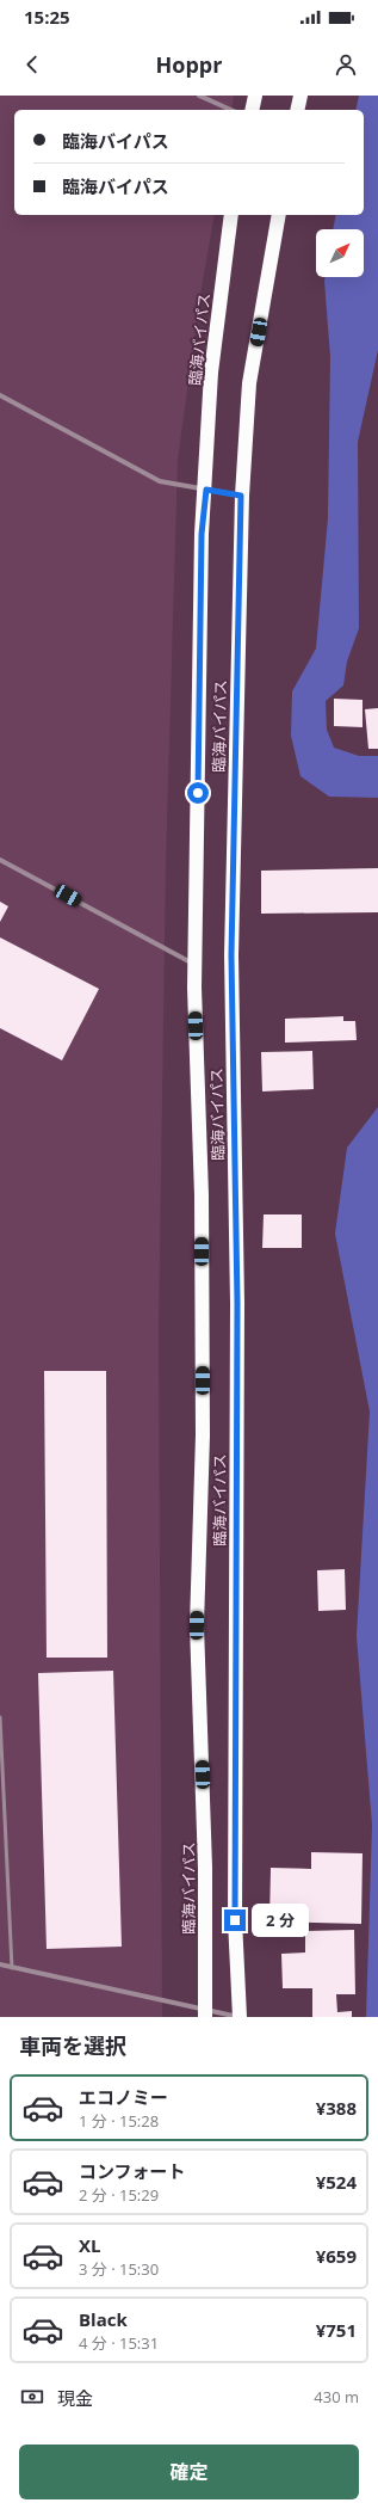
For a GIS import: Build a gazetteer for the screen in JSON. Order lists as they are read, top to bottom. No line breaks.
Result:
{"streets":{"highway":["臨海バイパス"]},"north":"top right","page":{"status":"15:25","header":"Hoppr","banner":["臨海バイパス","臨海バイパス"],"bubble":"2 分","heading":"車両を選択","list":[{"name":"エコノミー","note":"1 分 · 15:28","value":"¥388"},{"name":"コンフォート","note":"2 分 · 15:29","value":"¥524"},{"name":"XL","note":"3 分 · 15:30","value":"¥659"},{"name":"Black","note":"4 分 · 15:31","value":"¥751"}],"pay":["現金","430 m"],"buttons":"確定"}}
